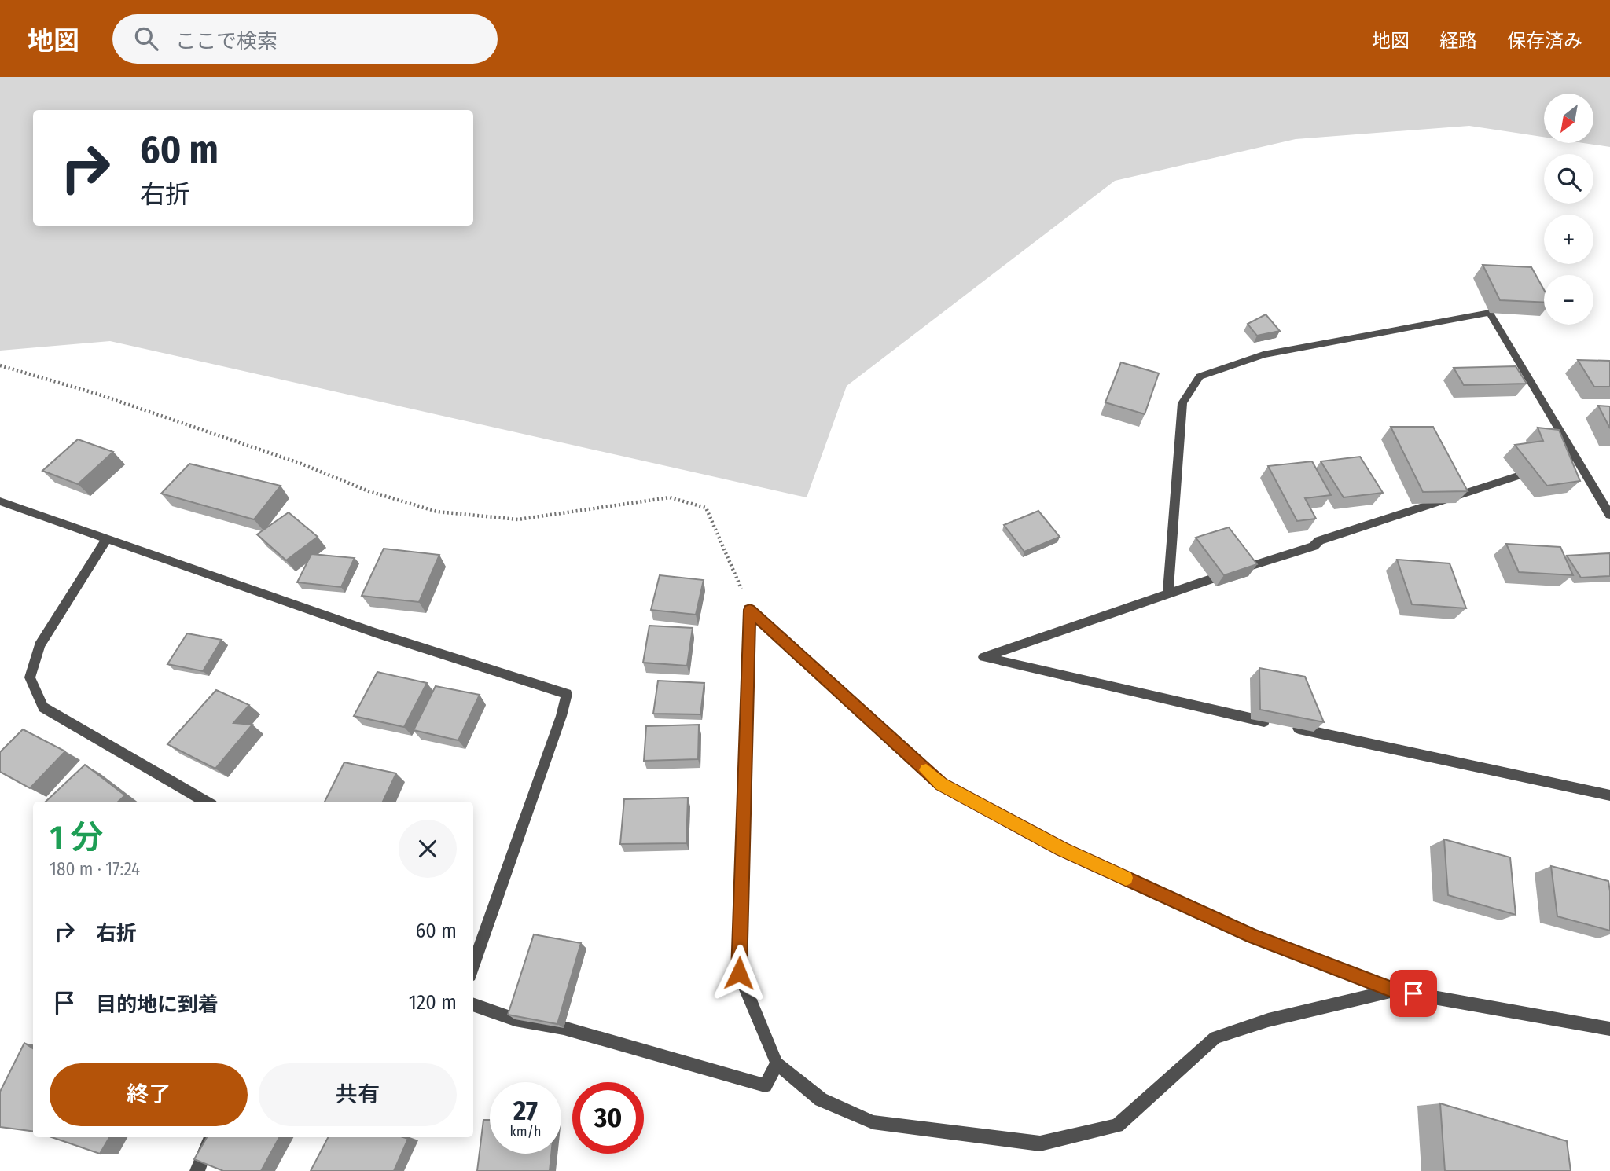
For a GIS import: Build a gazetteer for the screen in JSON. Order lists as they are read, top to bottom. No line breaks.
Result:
{"north":"bottom left","page":{"header":"地図","search":"ここで検索","nav":["地図","経路","保存済み"],"map_buttons":["+","−"],"turn":["60 m","右折"],"heading":["1 分","180 m · 17:24"],"list":[{"name":"右折","value":"60 m"},{"name":"目的地に到着","value":"120 m"}],"buttons":["終了","共有"],"speed":"27 km/h","limit":"30"}}
